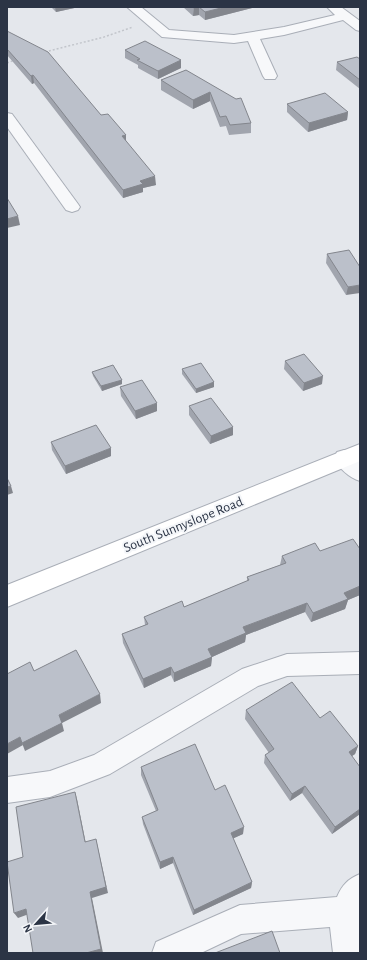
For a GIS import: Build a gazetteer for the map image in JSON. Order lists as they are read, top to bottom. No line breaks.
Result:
{"streets":{"street":["South Sunnyslope Road"]},"north":"bottom left"}
